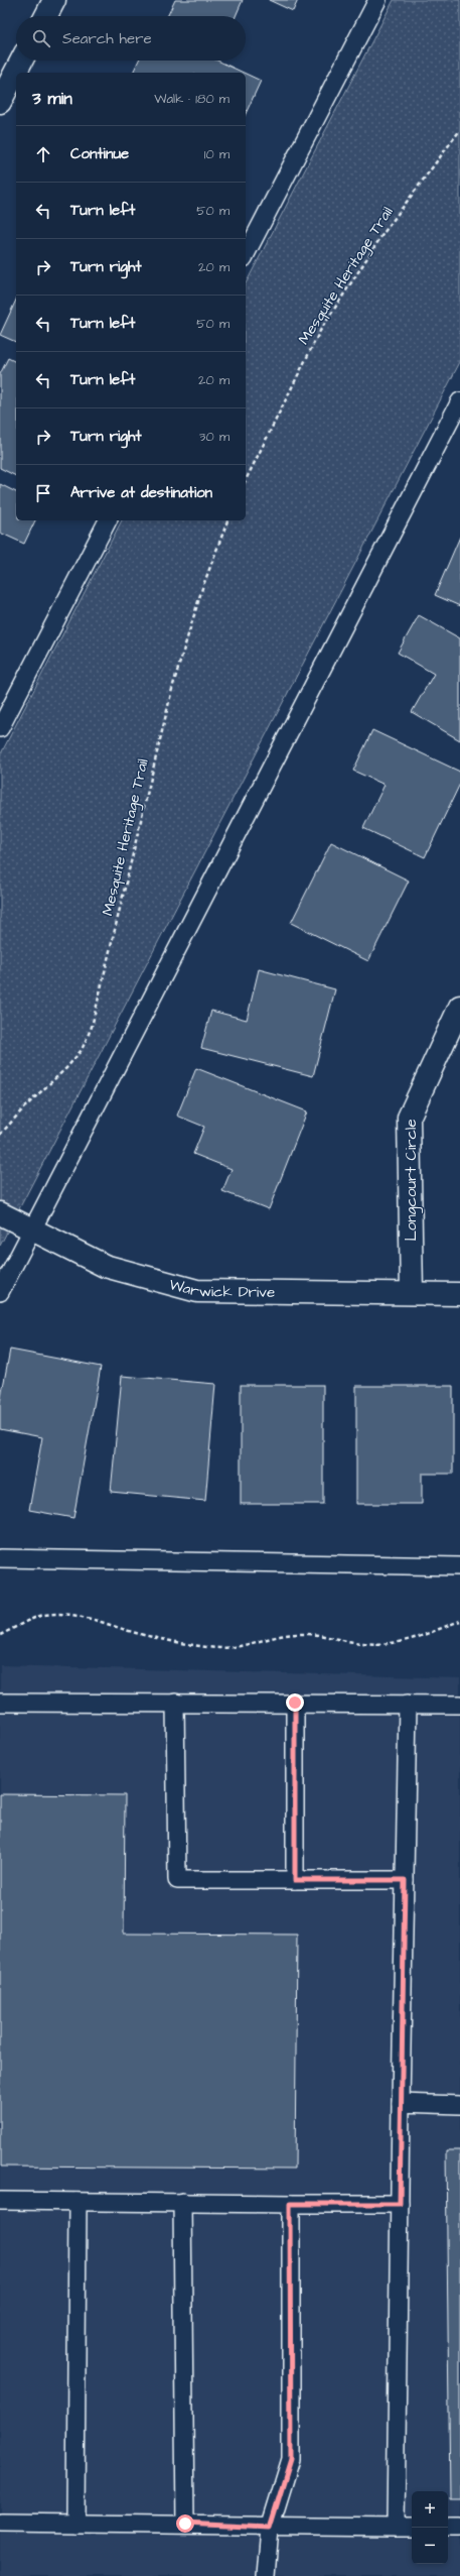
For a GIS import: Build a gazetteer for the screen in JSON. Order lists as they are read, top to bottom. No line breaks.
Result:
{"streets":{"street":["Longcourt Circle","Warwick Drive"],"path":["Mesquite Heritage Trail"]},"crossings":[["Longcourt Circle","Warwick Drive"]],"page":{"search":"Search here","heading":["3 min","Walk · 180 m"],"list":[["Continue","10 m"],["Turn left","50 m"],["Turn right","20 m"],["Turn left","50 m"],["Turn left","20 m"],["Turn right","30 m"],"Arrive at destination"],"map_buttons":["+","−"]}}
